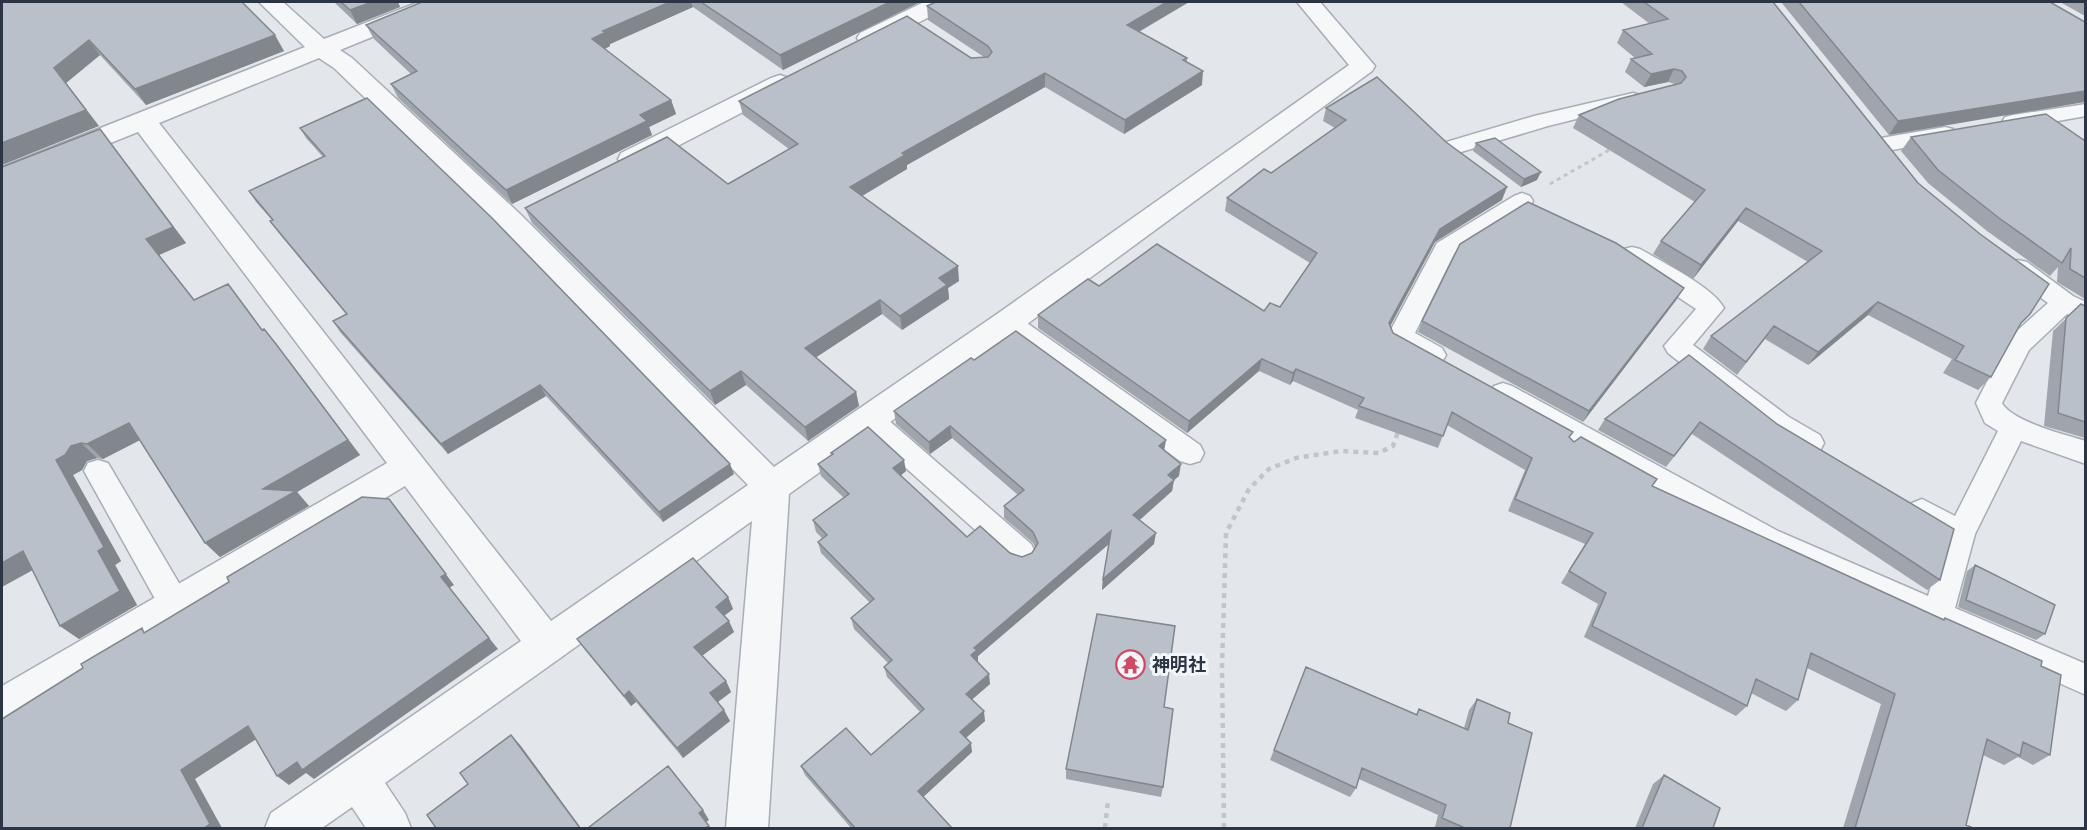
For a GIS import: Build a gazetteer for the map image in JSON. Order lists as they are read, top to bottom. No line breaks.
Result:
{"places":{"temple":["神明社"]}}
